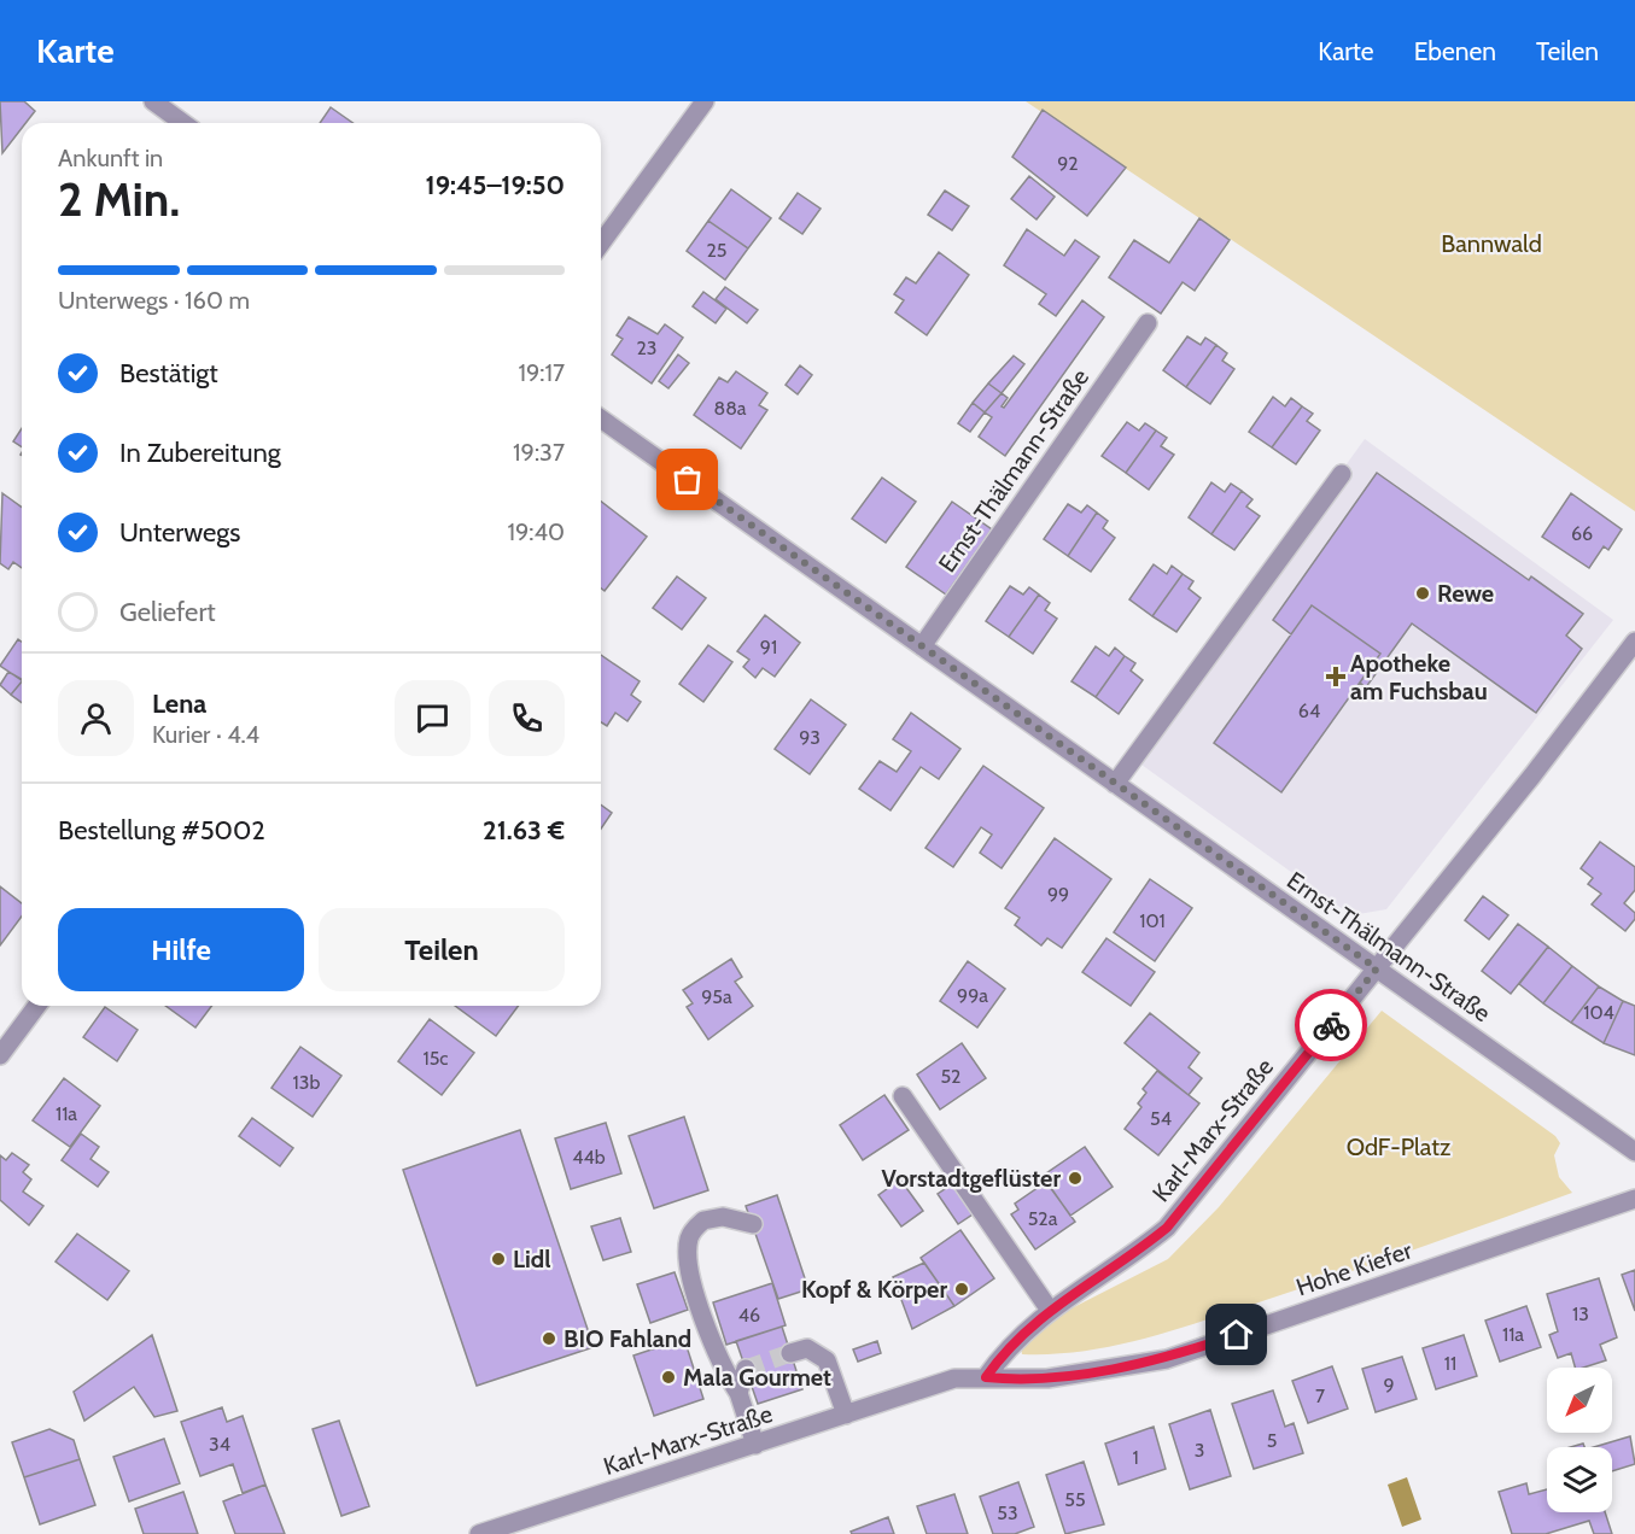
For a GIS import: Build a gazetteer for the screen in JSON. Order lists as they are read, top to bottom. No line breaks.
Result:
{"streets":{"street":["Ernst-Thälmann-Straße","Karl-Marx-Straße","Hohe Kiefer"]},"crossings":[["Ernst-Thälmann-Straße","Karl-Marx-Straße"],["Karl-Marx-Straße","Hohe Kiefer"]],"parks":["Bannwald","OdF-Platz"],"places":{"other":["Rewe","Vorstadtgeflüster","Lidl","Kopf & Körper","BIO Fahland","Mala Gourmet"],"health":["Apotheke am Fuchsbau"]},"house_numbers":["92","25","23","88a","66","91","64","93","99","101","99a","95a","104","15c","52","13b","11a","54","44b","52a","13","46","11a","11","9","7","5","34","3","1","55","53"],"north":"bottom left","page":{"header":"Karte","nav":["Karte","Ebenen","Teilen"],"heading":["2 Min.","Ankunft in","19:45–19:50"],"panel":["Lena","Kurier · 4.4","Bestellung #5002","21.63 €"],"bar":"Unterwegs · 160 m","list":[["Bestätigt","19:17"],["In Zubereitung","19:37"],["Unterwegs","19:40"],"Geliefert"],"buttons":["Hilfe","Teilen"]}}
